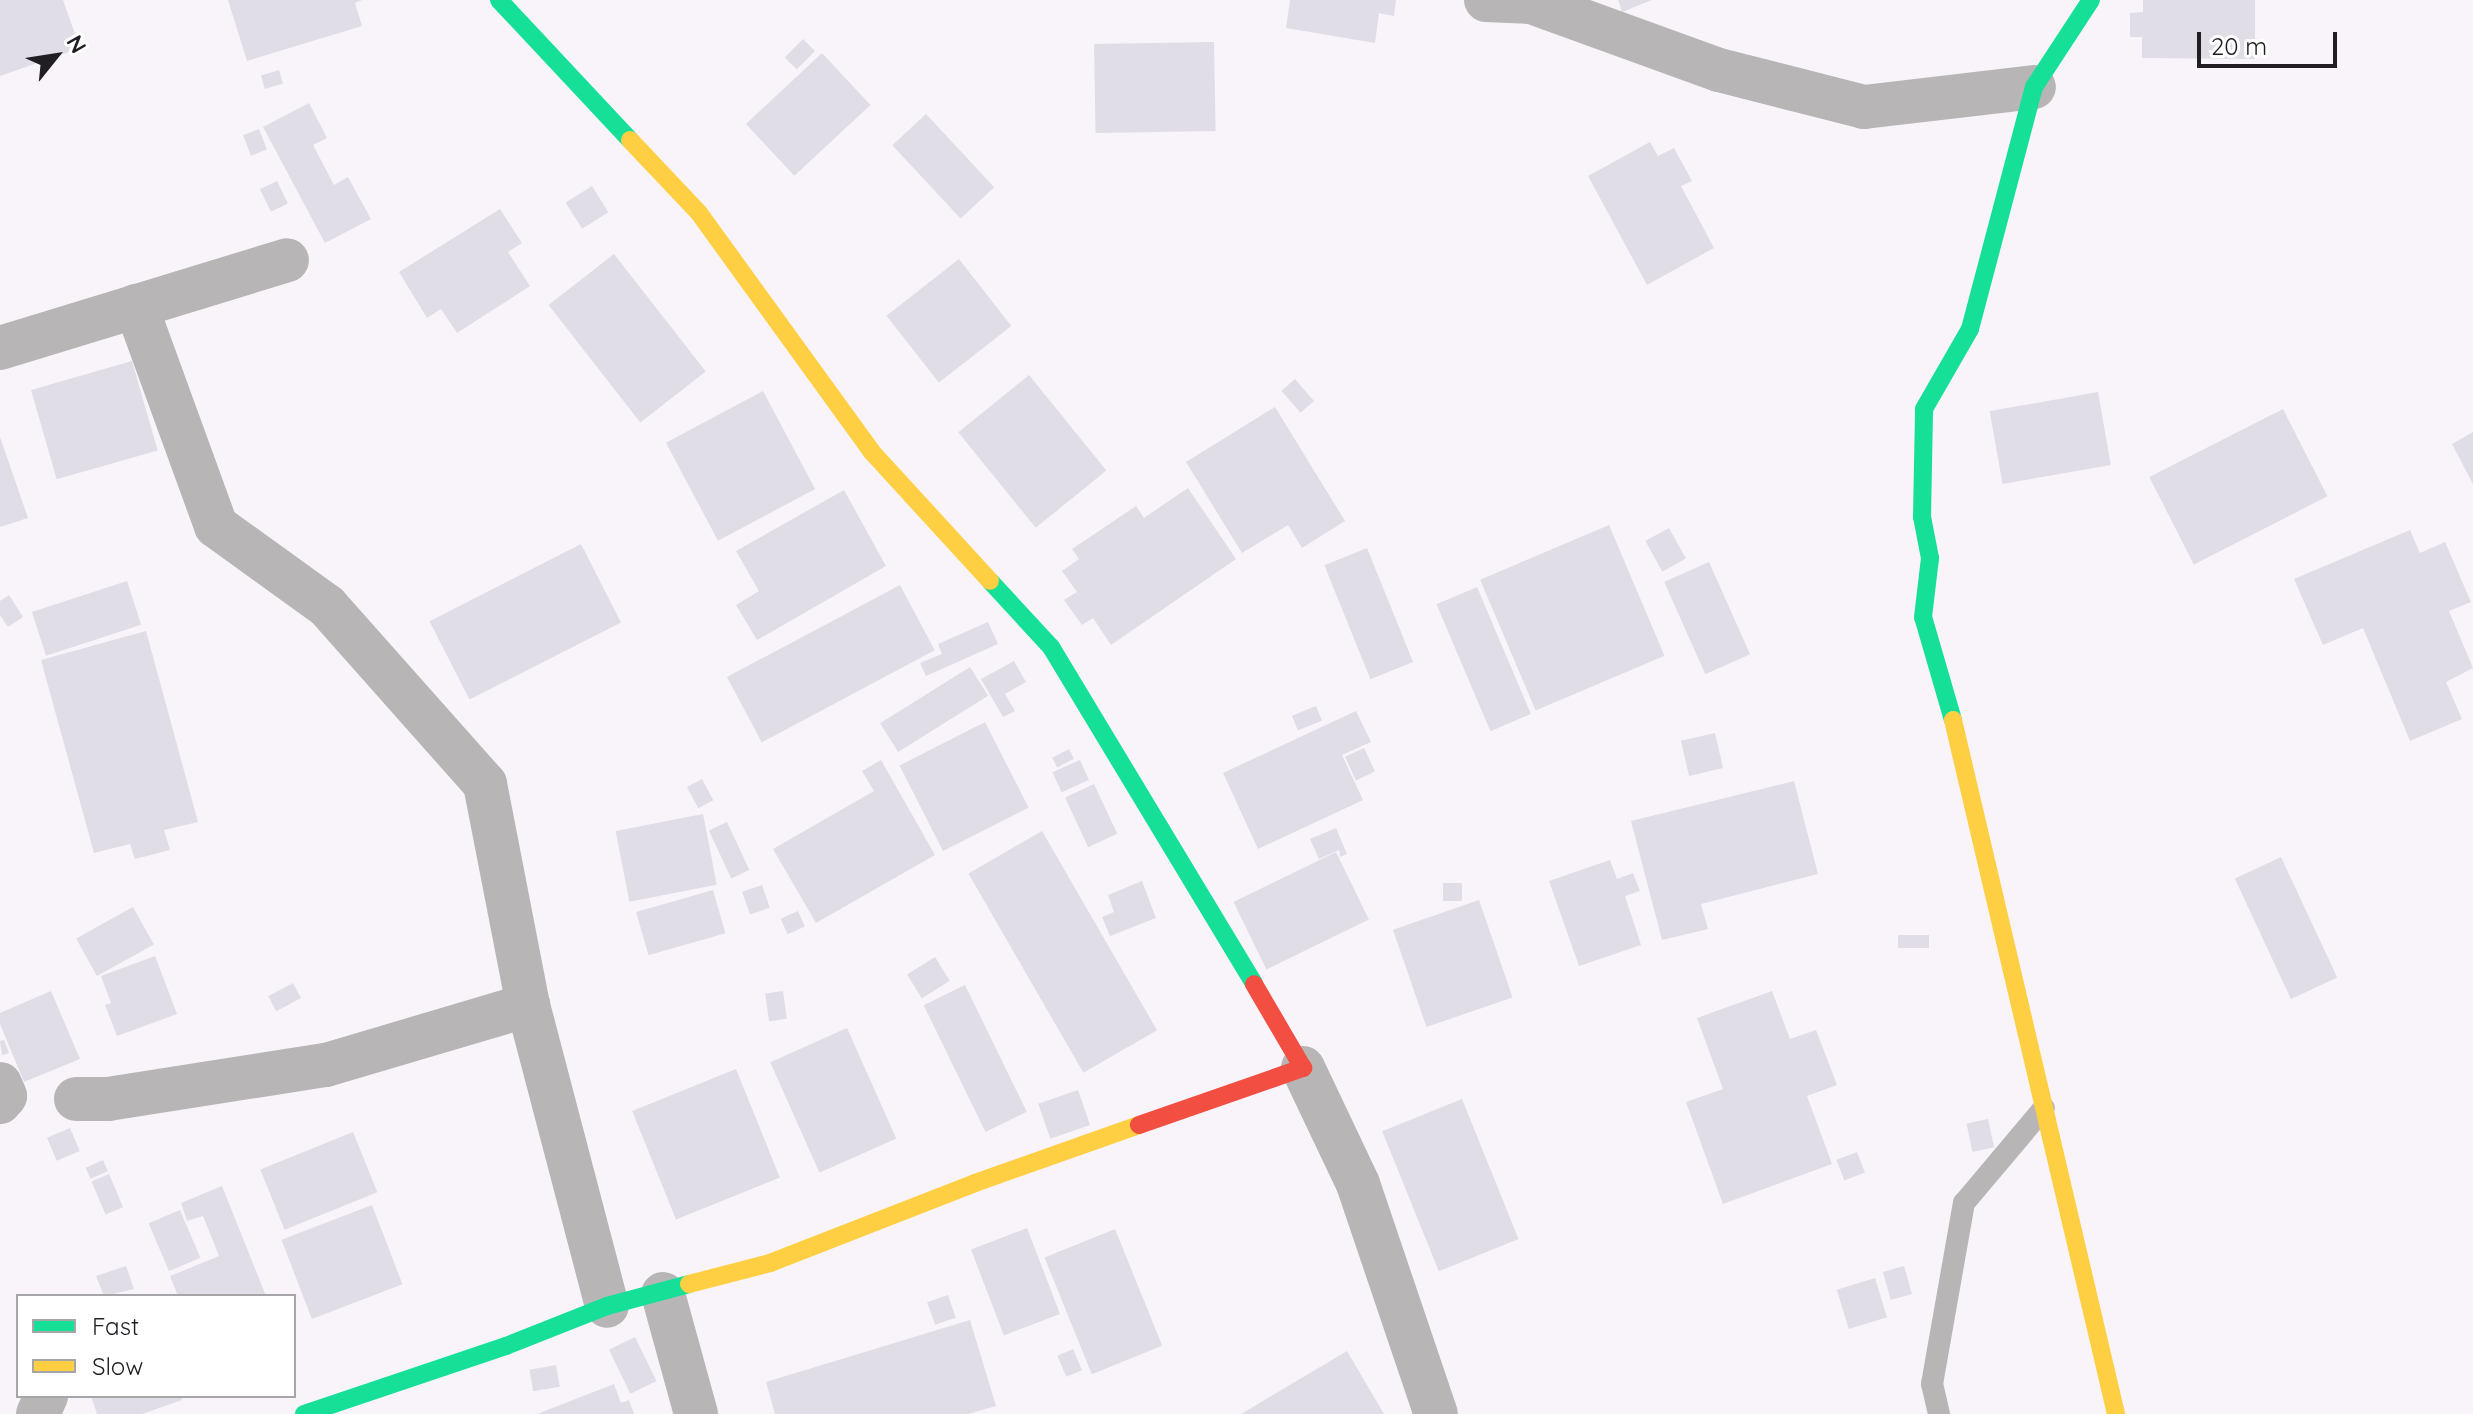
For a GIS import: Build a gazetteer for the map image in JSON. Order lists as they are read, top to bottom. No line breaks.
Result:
{"legend":["Fast","Slow"],"scale_bar":"20 m","north":"top right"}
